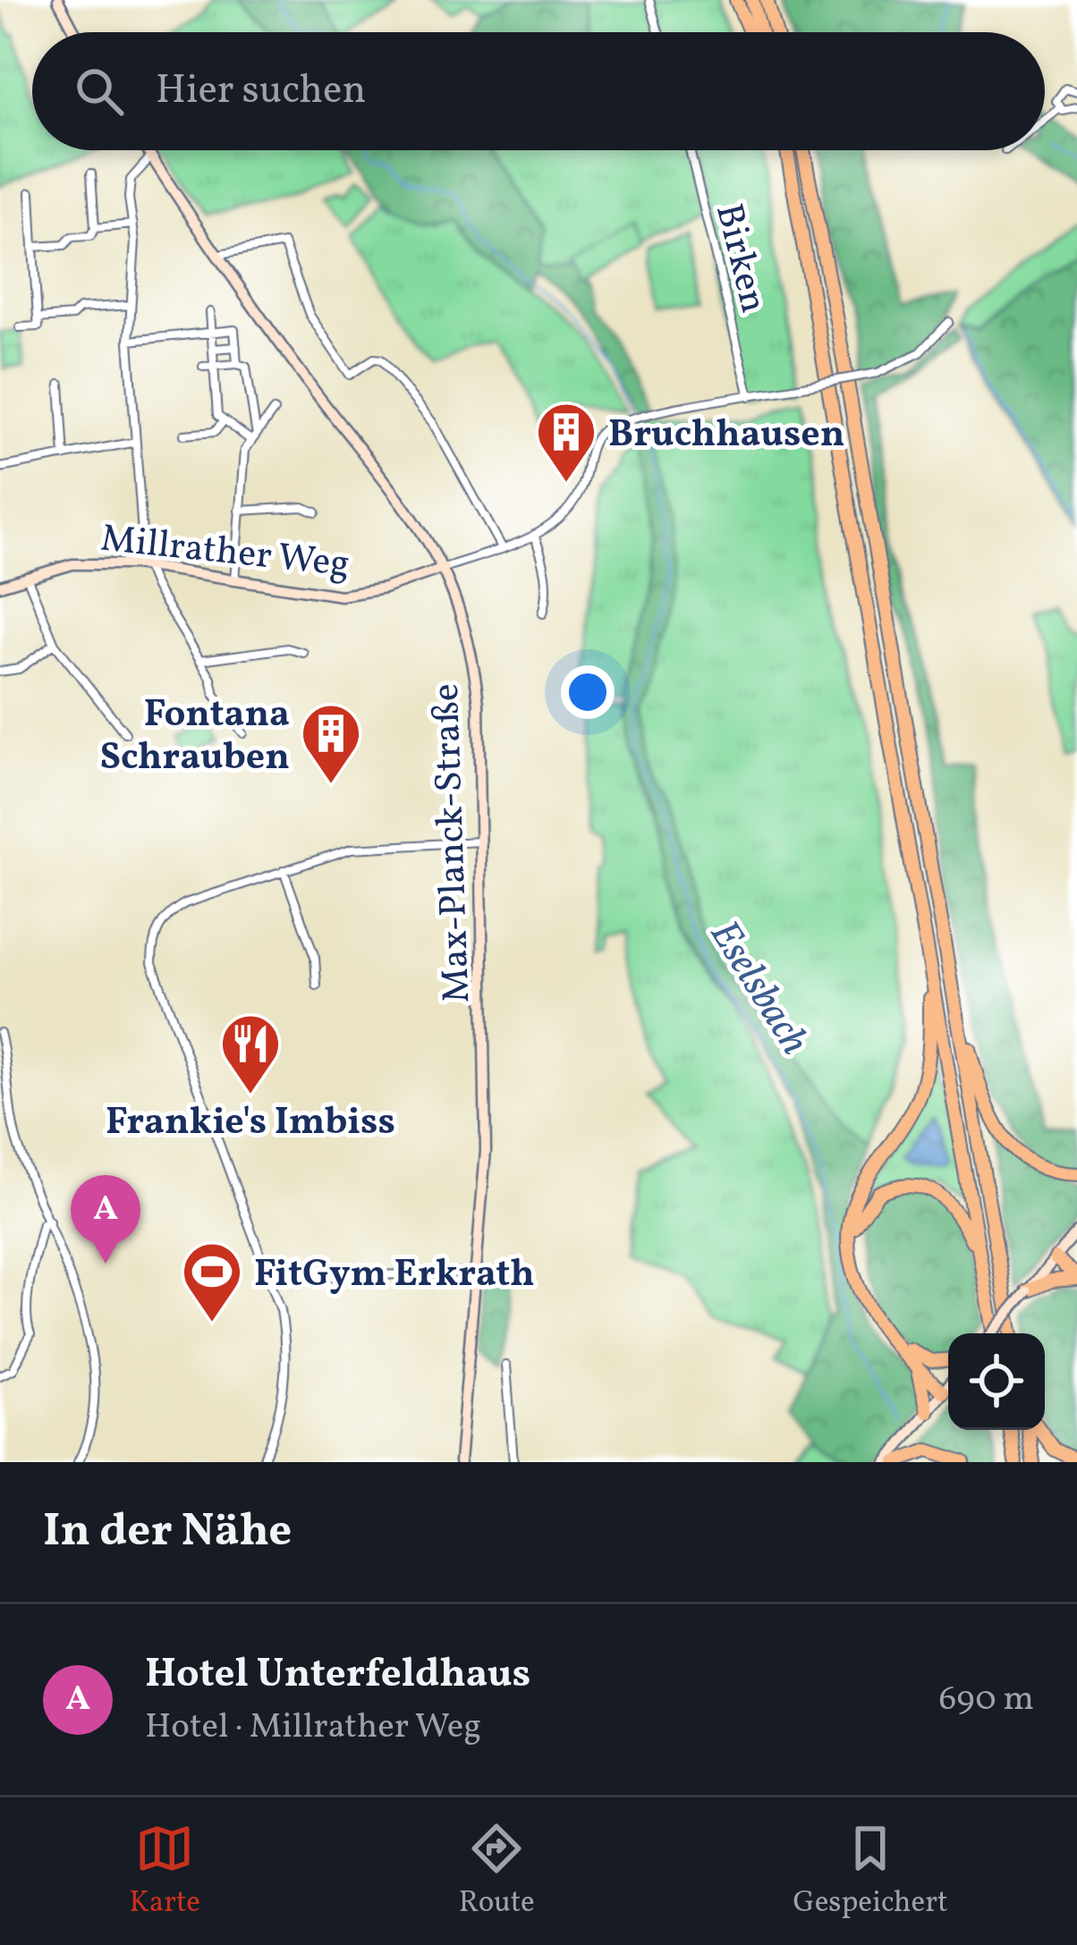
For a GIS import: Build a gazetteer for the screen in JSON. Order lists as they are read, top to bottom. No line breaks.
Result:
{"streets":{"street":["Birken","Millrather Weg","Max-Planck-Straße"]},"crossings":[["Millrather Weg","Max-Planck-Straße"]],"water":["Eselsbach"],"places":{"building":["Bruchhausen","Fontana Schrauben"],"restaurant":["Frankie's Imbiss"],"sports":["FitGym Erkrath"]},"page":{"search":"Hier suchen","pins":"A","heading":"In der Nähe","list":[{"mark":"A","name":"Hotel Unterfeldhaus","note":"Hotel · Millrather Weg","value":"690 m"}],"nav":["Karte","Route","Gespeichert"]}}
